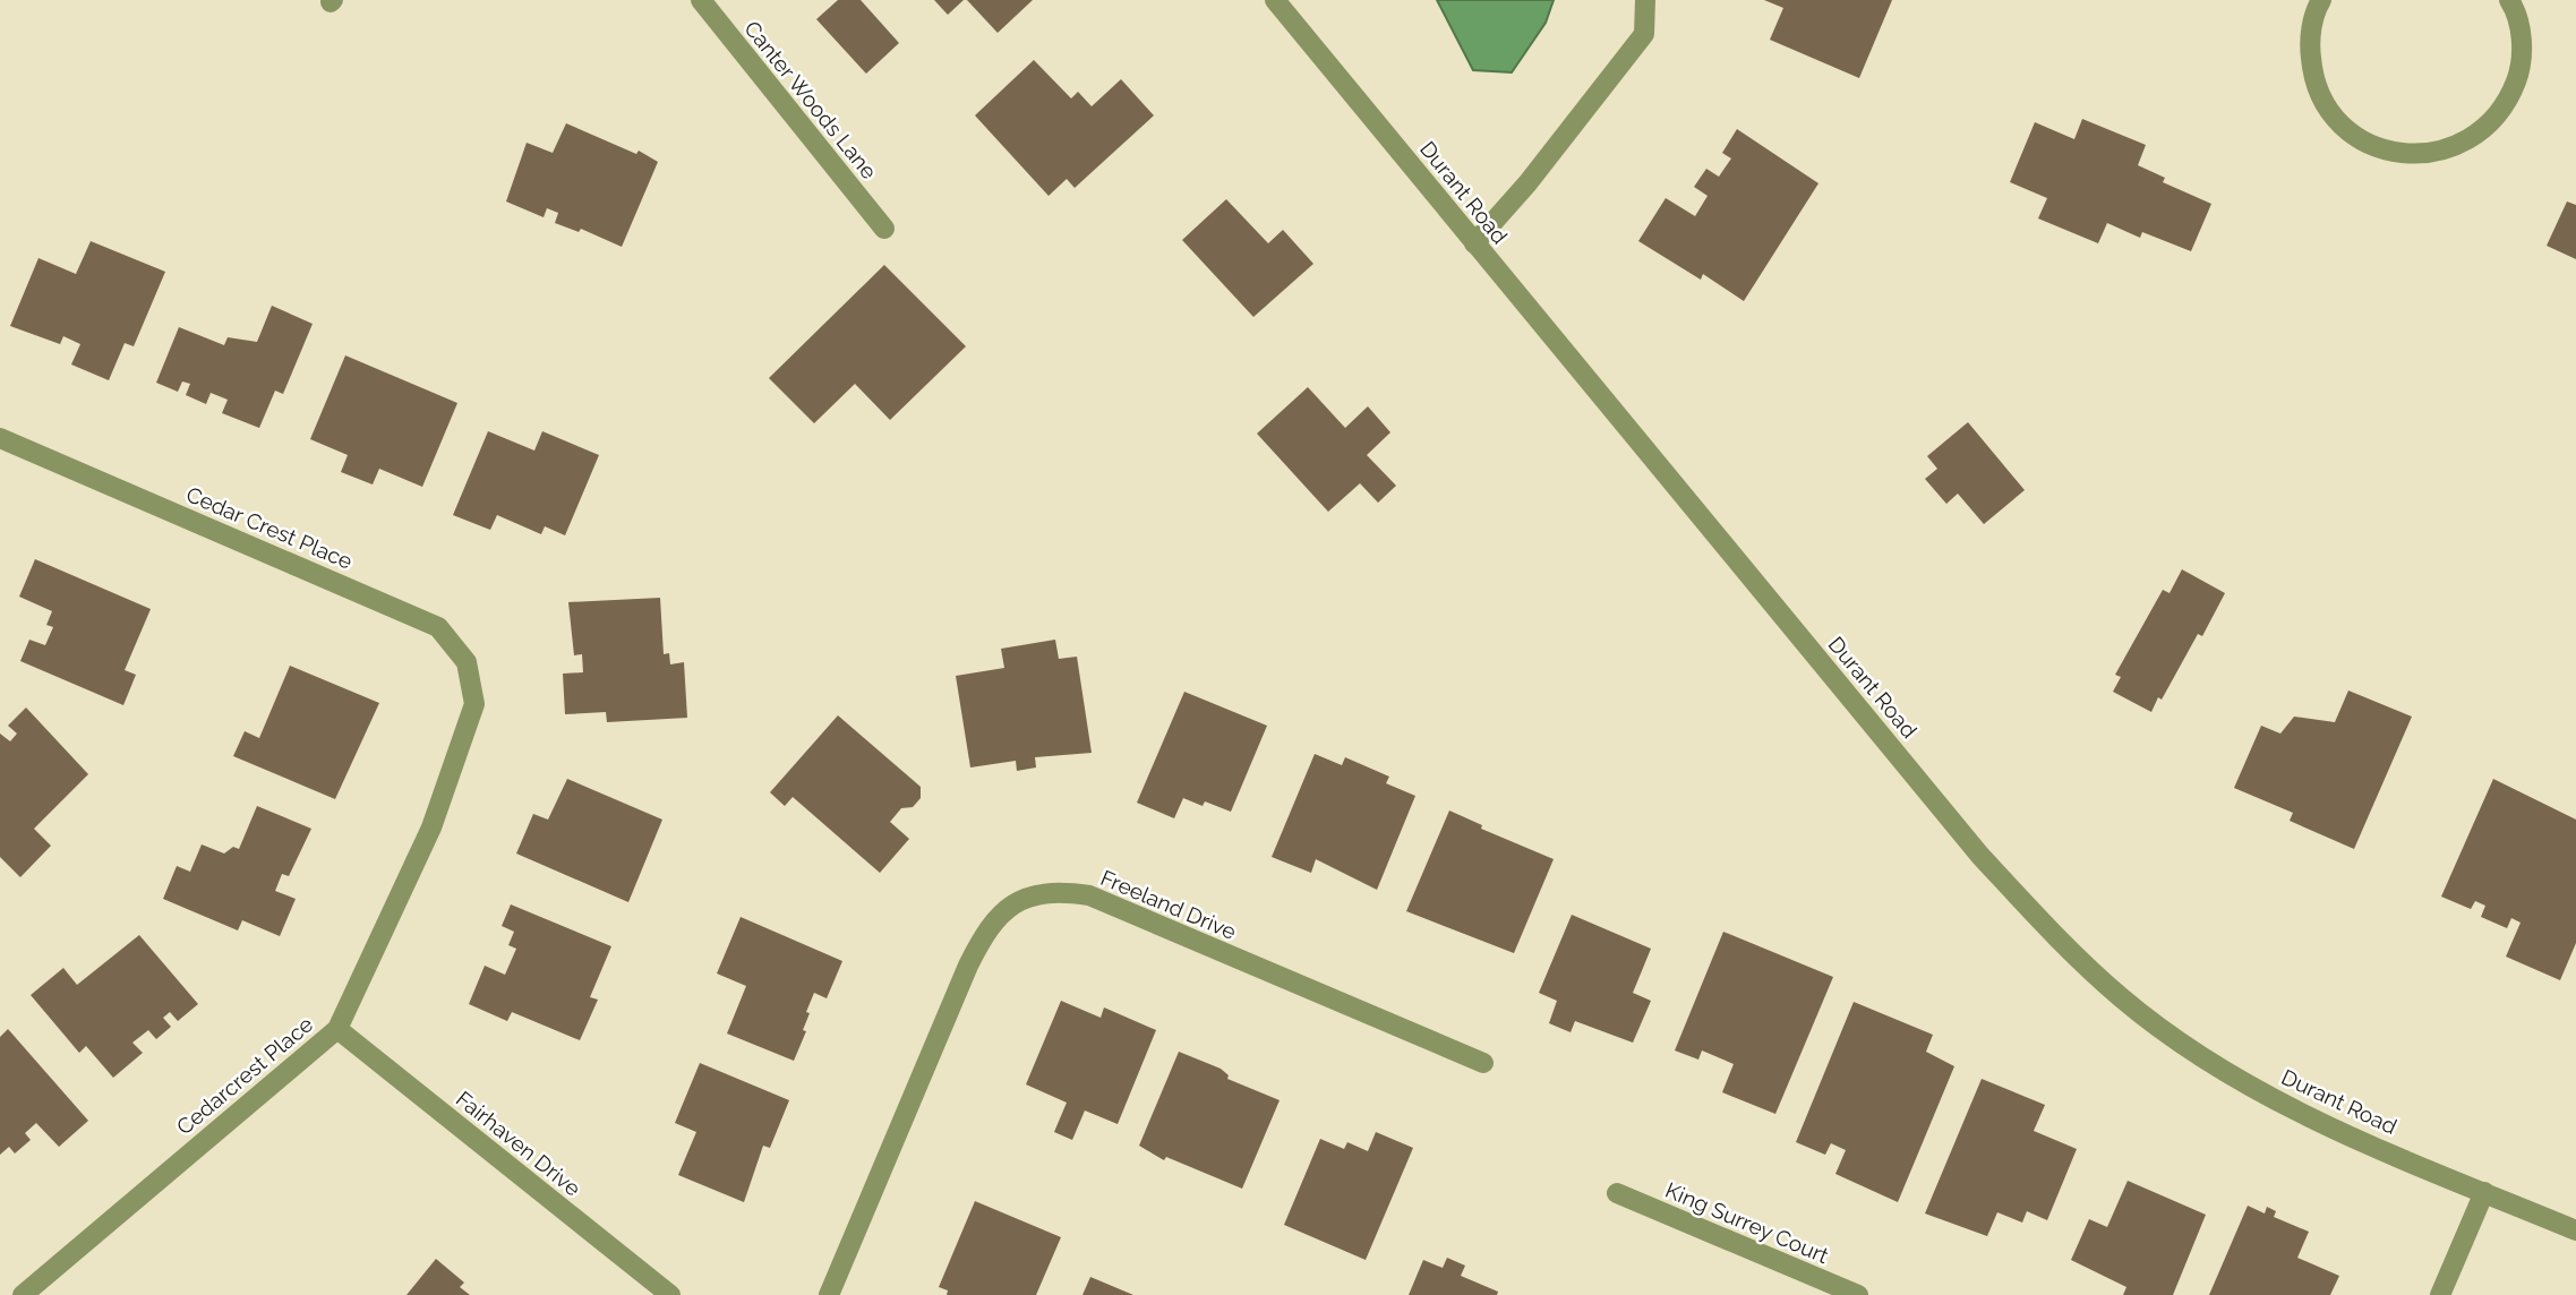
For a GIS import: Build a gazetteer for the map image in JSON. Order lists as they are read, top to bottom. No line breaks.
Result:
{"streets":{"street":["Canter Woods Lane","Durant Road","Cedar Crest Place","Freeland Drive","Cedarcrest Place","Fairhaven Drive","King Surrey Court"]},"crossings":[["Cedar Crest Place","Cedarcrest Place"],["Cedarcrest Place","Fairhaven Drive"]]}
